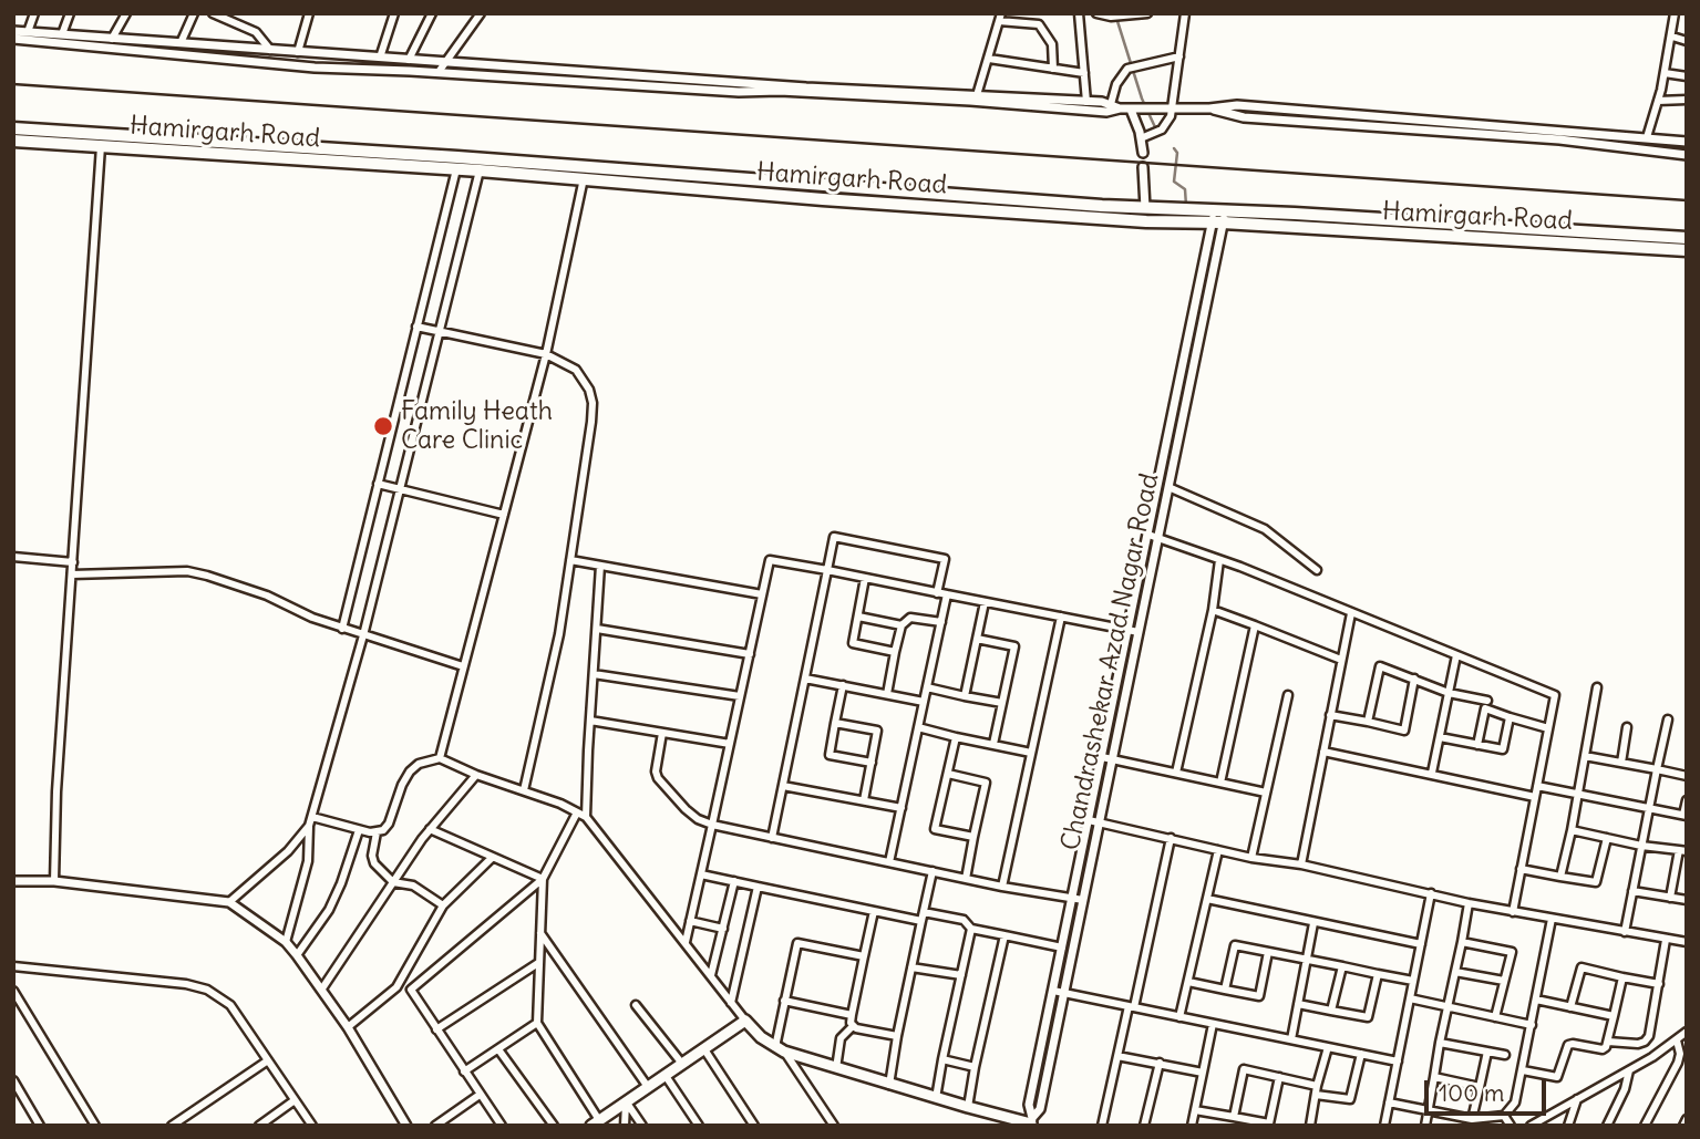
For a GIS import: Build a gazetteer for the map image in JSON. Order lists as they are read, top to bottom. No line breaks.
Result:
{"streets":{"main road":["Hamirgarh Road"],"street":["Chandrashekar Azad Nagar Road"]},"crossings":[["Hamirgarh Road","Chandrashekar Azad Nagar Road"]],"places":["Family Heath Care Clinic"],"scale_bar":"100 m"}
